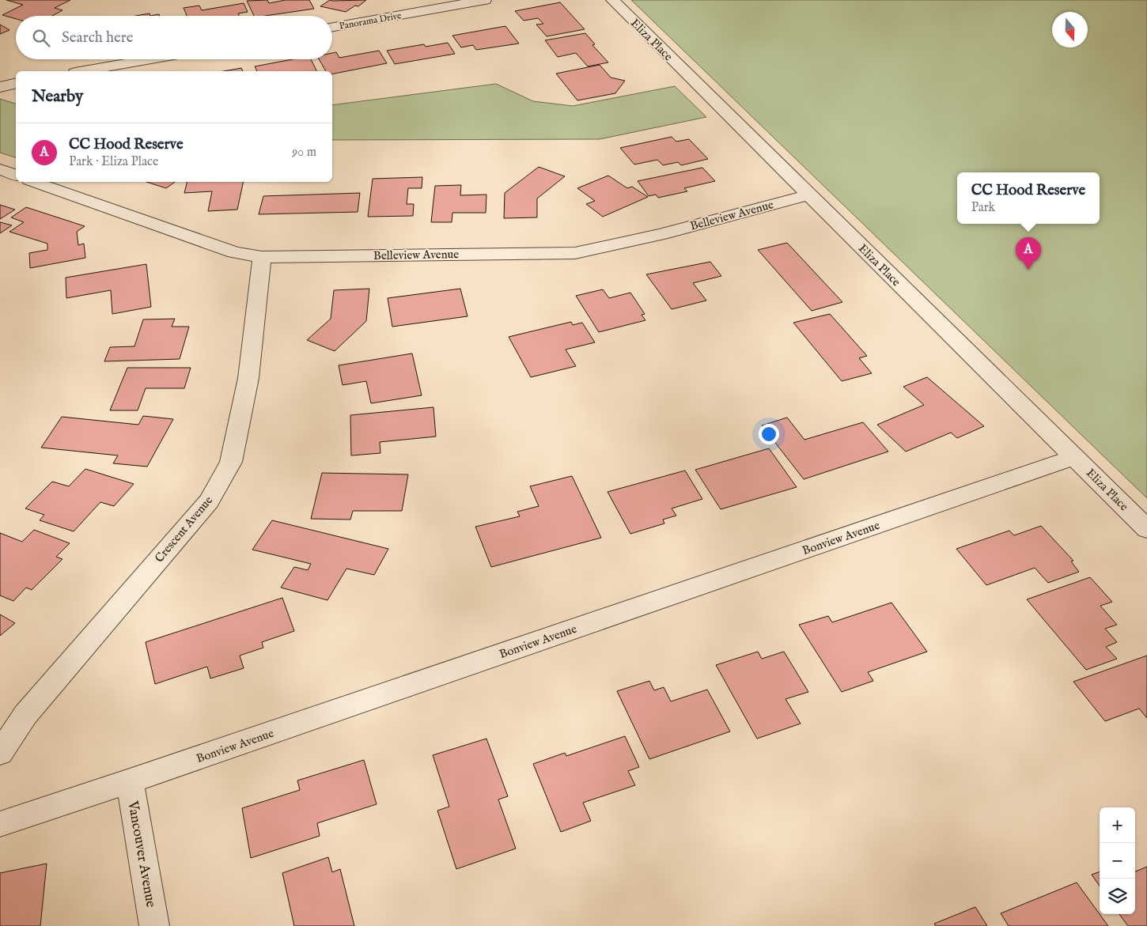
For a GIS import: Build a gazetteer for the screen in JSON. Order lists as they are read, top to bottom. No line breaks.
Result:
{"streets":{"street":["Panorama Drive","Eliza Place","Belleview Avenue","Crescent Avenue","Bonview Avenue","Vancouver Avenue"]},"crossings":[["Eliza Place","Belleview Avenue"],["Eliza Place","Bonview Avenue"],["Belleview Avenue","Crescent Avenue"],["Bonview Avenue","Vancouver Avenue"]],"north":"bottom","page":{"search":"Search here","heading":"Nearby","list":[{"mark":"A","name":"CC Hood Reserve","note":"Park · Eliza Place","value":"90 m"}],"popup":["CC Hood Reserve","Park"],"pins":"A","map_buttons":["+","−"]}}
